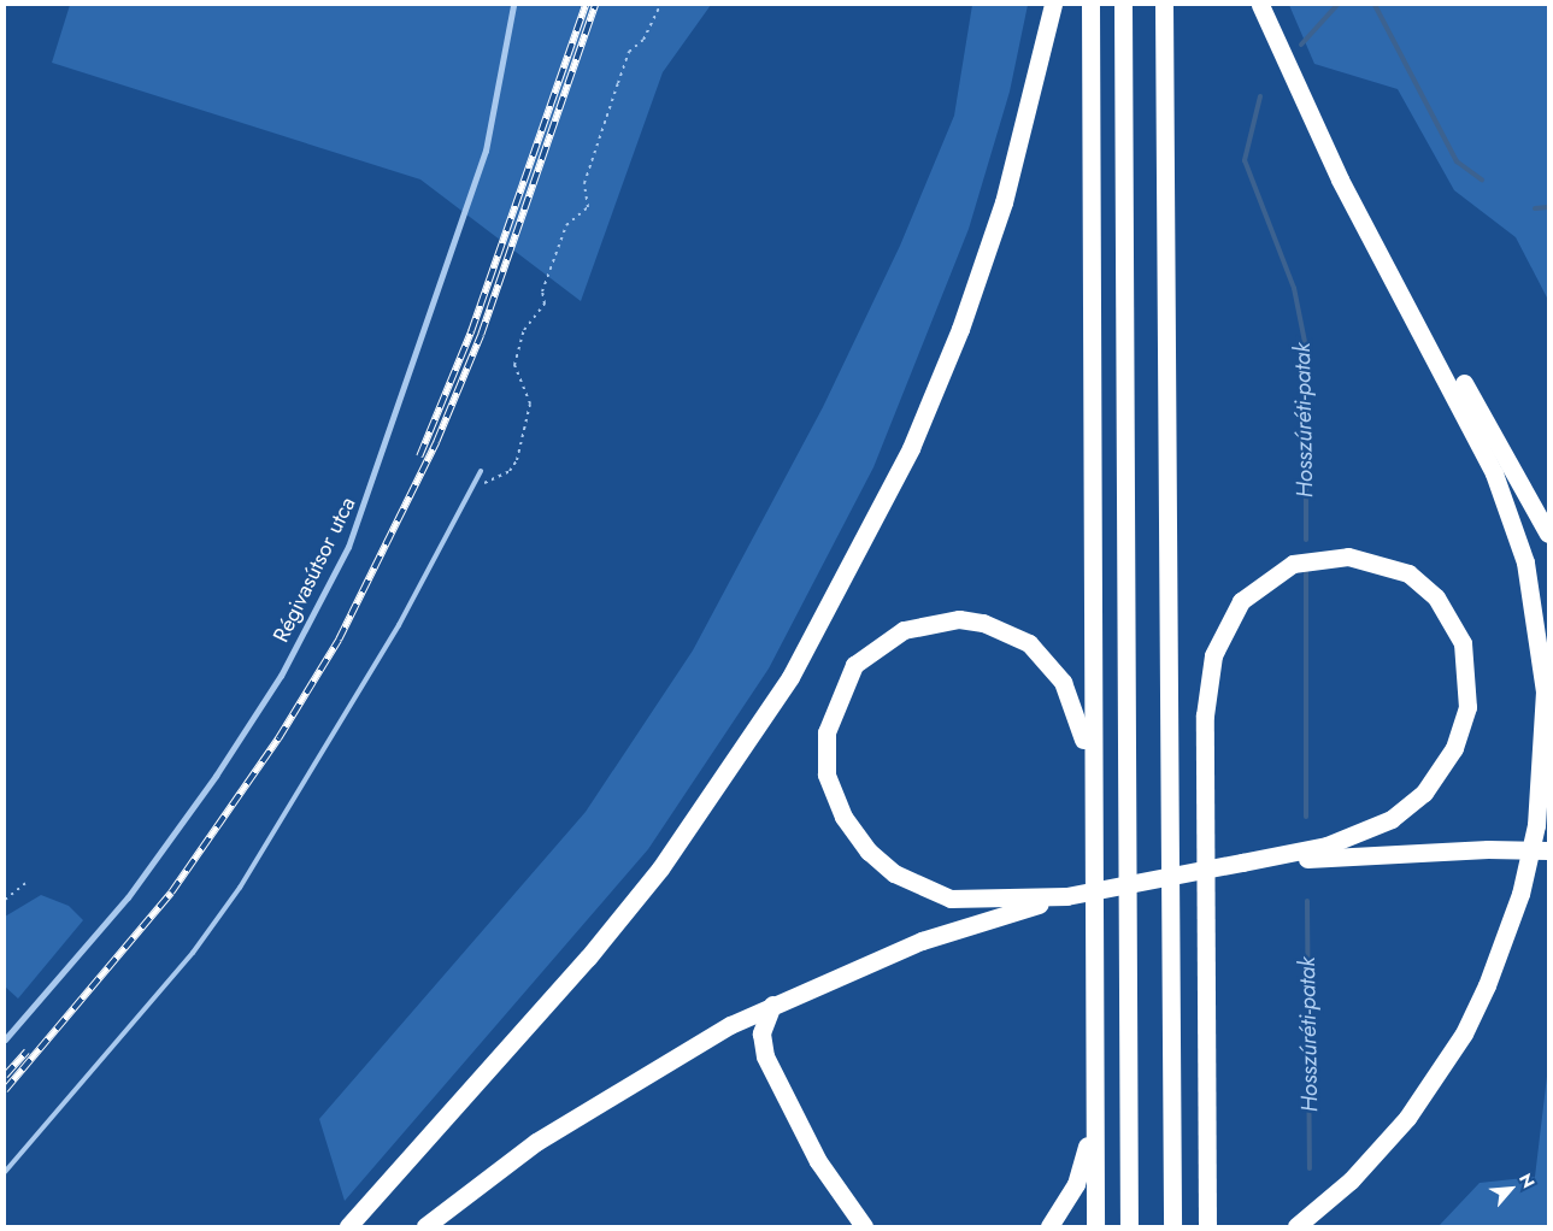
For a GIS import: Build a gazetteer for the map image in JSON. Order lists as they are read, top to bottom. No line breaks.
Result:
{"streets":{"street":["Régivasútsor utca"]},"water":["Hosszúréti-patak"],"north":"top right"}
